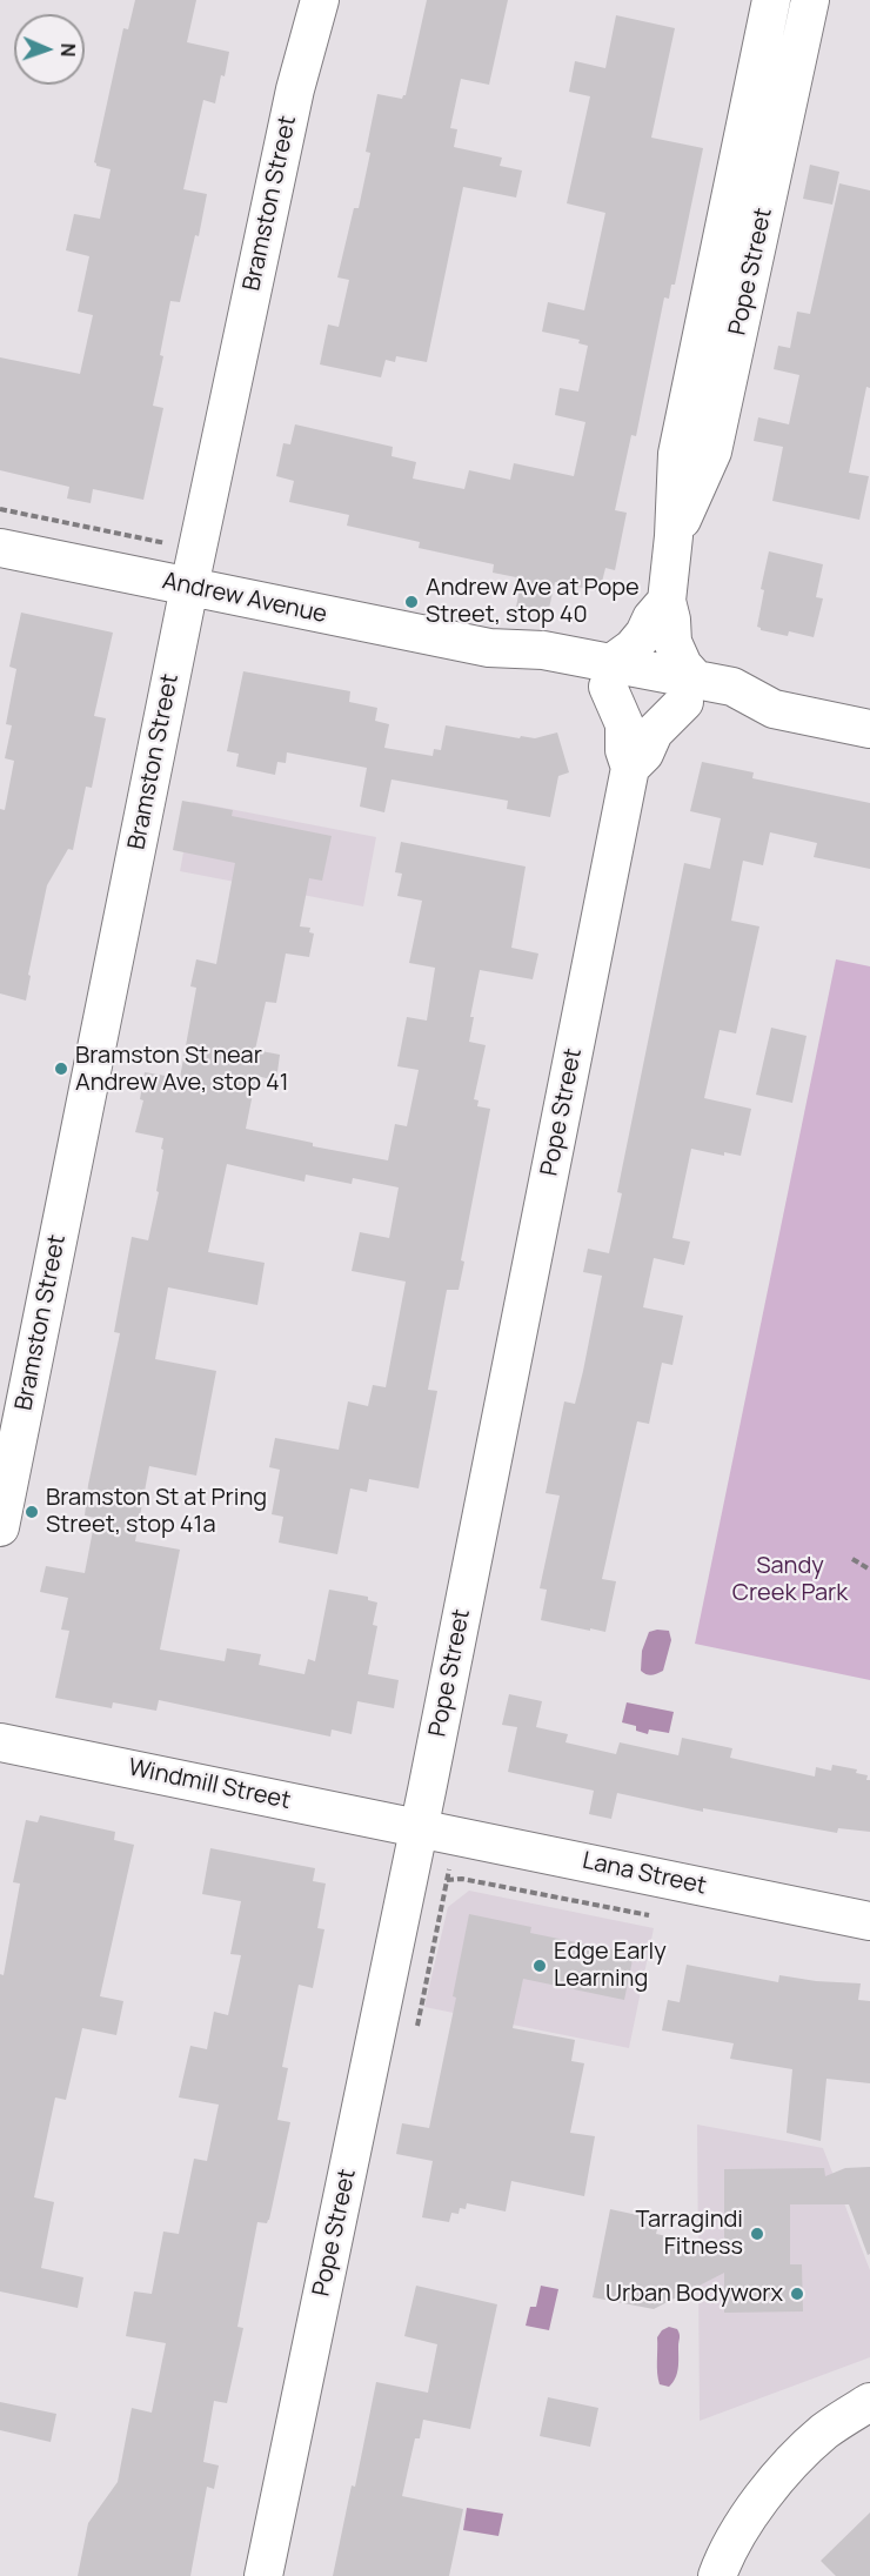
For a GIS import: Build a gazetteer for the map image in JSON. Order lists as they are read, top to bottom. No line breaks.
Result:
{"streets":{"street":["Bramston Street","Pope Street","Andrew Avenue","Windmill Street","Lana Street"]},"crossings":[["Bramston Street","Andrew Avenue"],["Pope Street","Andrew Avenue"],["Pope Street","Windmill Street"],["Pope Street","Lana Street"],["Windmill Street","Lana Street"]],"parks":["Sandy Creek Park"],"places":["Andrew Ave at Pope Street, stop 40","Bramston St near Andrew Ave, stop 41","Bramston St at Pring Street, stop 41a","Edge Early Learning","Tarragindi Fitness","Urban Bodyworx"],"north":"right"}
